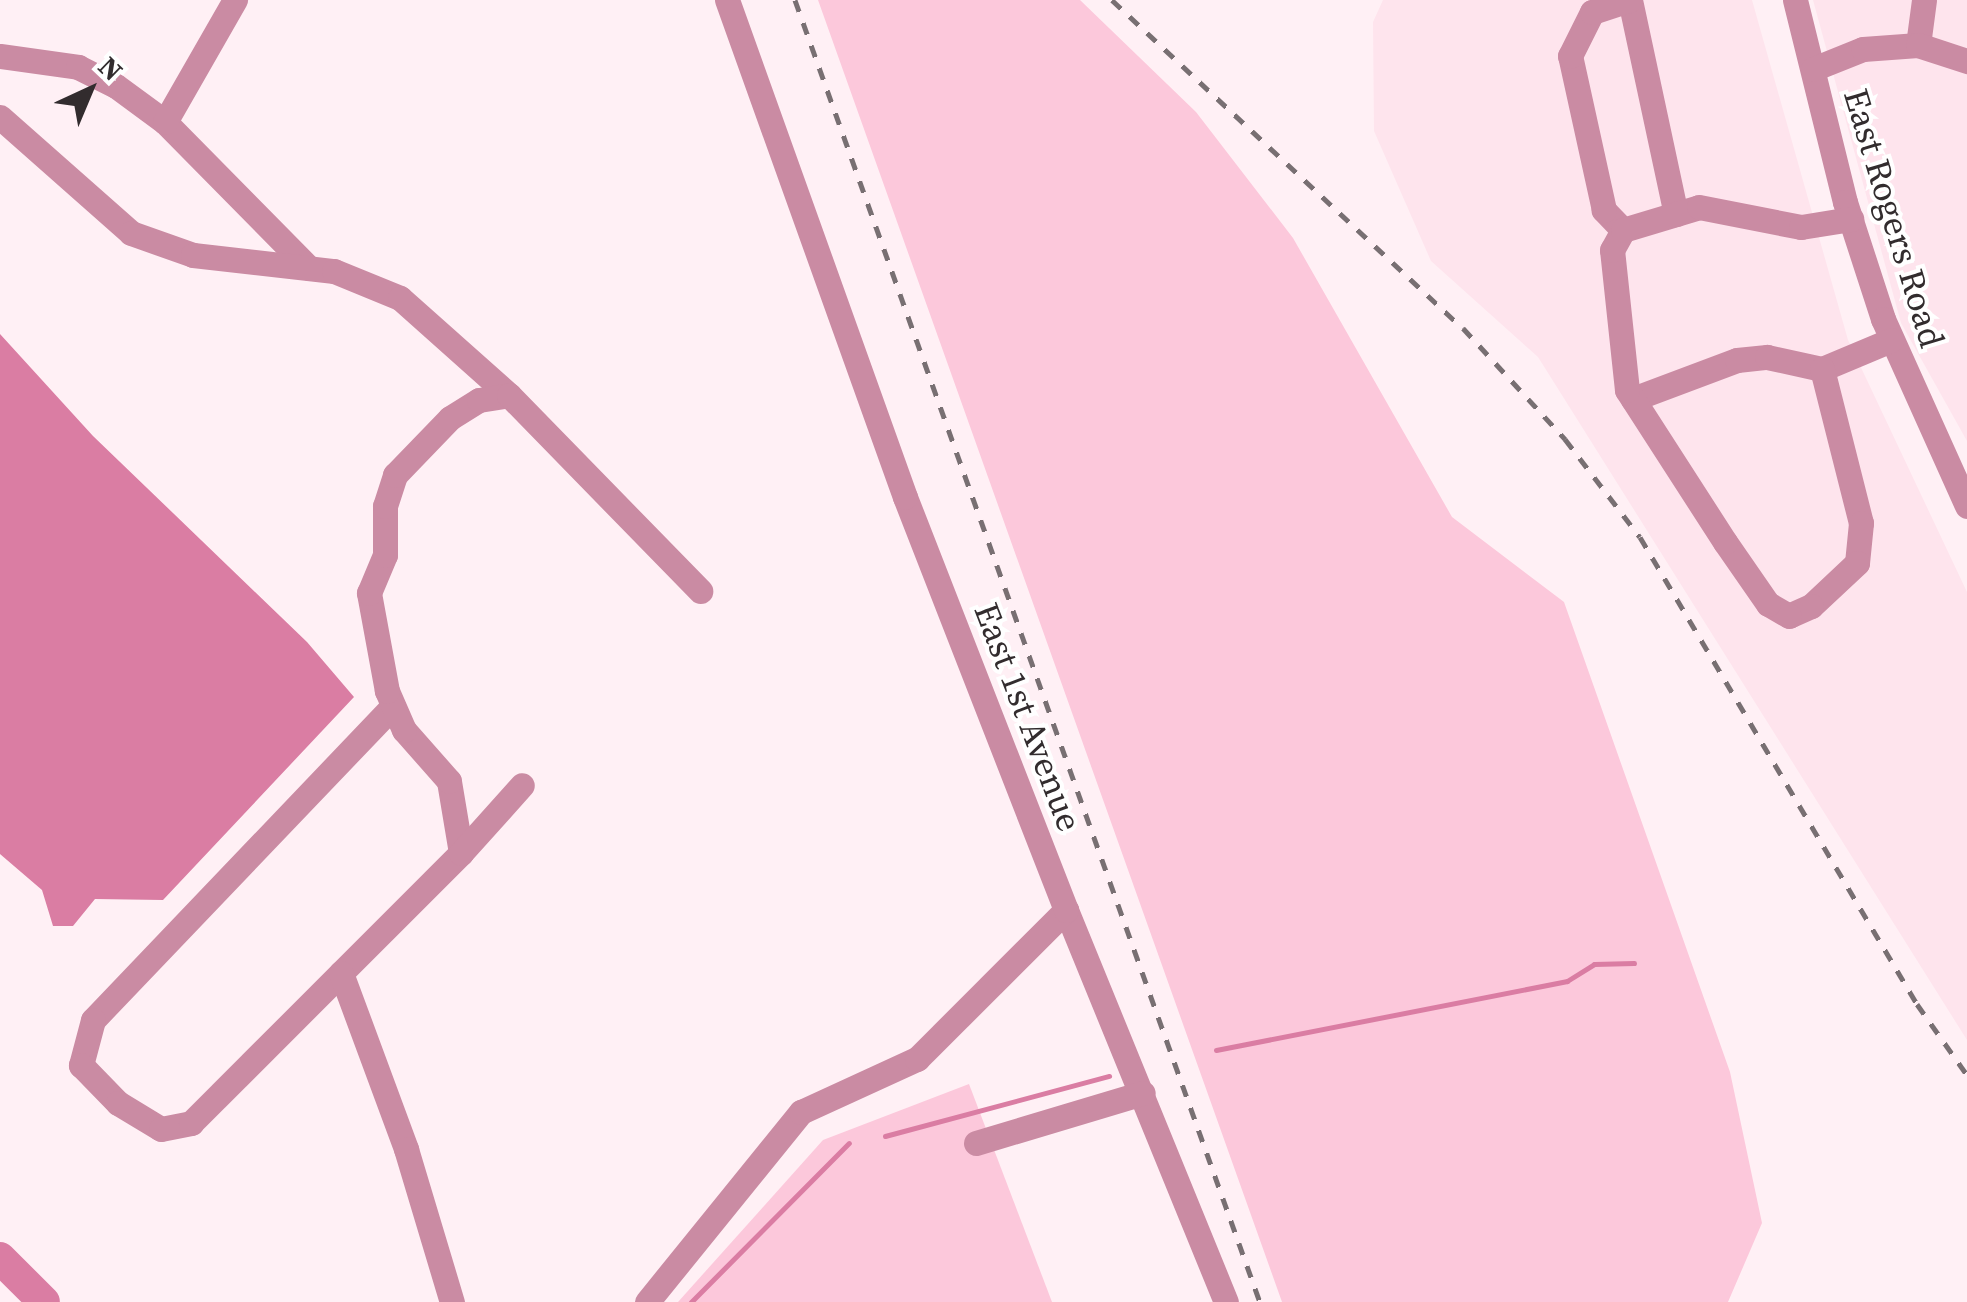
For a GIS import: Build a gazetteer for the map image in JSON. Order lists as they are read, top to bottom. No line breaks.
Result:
{"streets":{"street":["East Rogers Road","East 1st Avenue"]},"north":"top right"}
